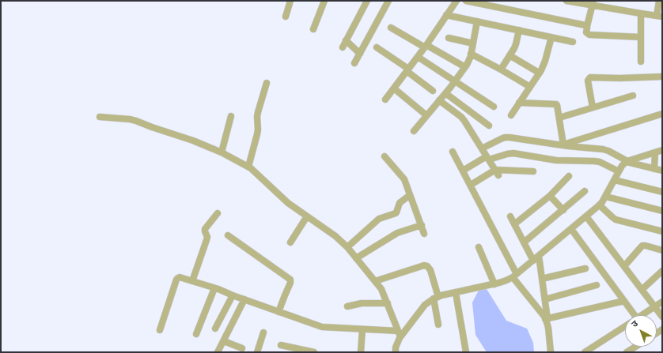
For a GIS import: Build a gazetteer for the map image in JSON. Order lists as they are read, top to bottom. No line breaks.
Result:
{"north":"top left"}
